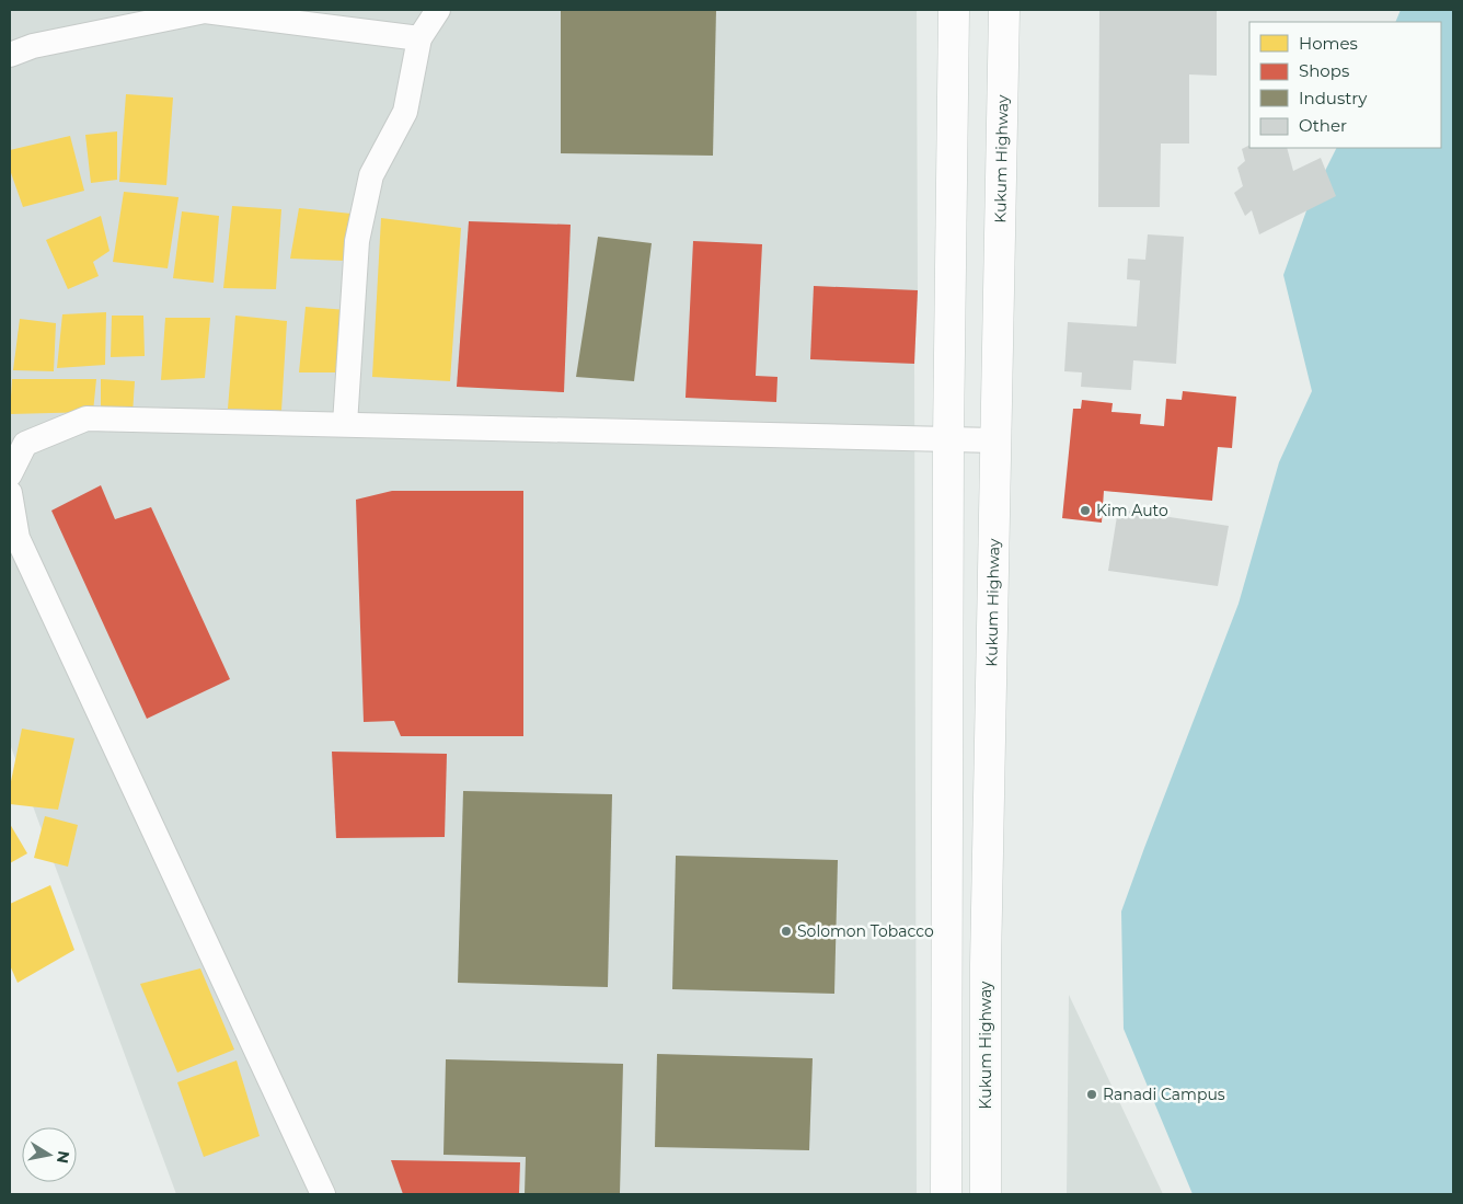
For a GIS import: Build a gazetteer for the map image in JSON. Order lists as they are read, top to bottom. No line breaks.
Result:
{"streets":{"main road":["Kukum Highway"]},"places":["Kim Auto","Solomon Tobacco","Ranadi Campus"],"legend":["Homes","Shops","Industry","Other"],"north":"right"}
